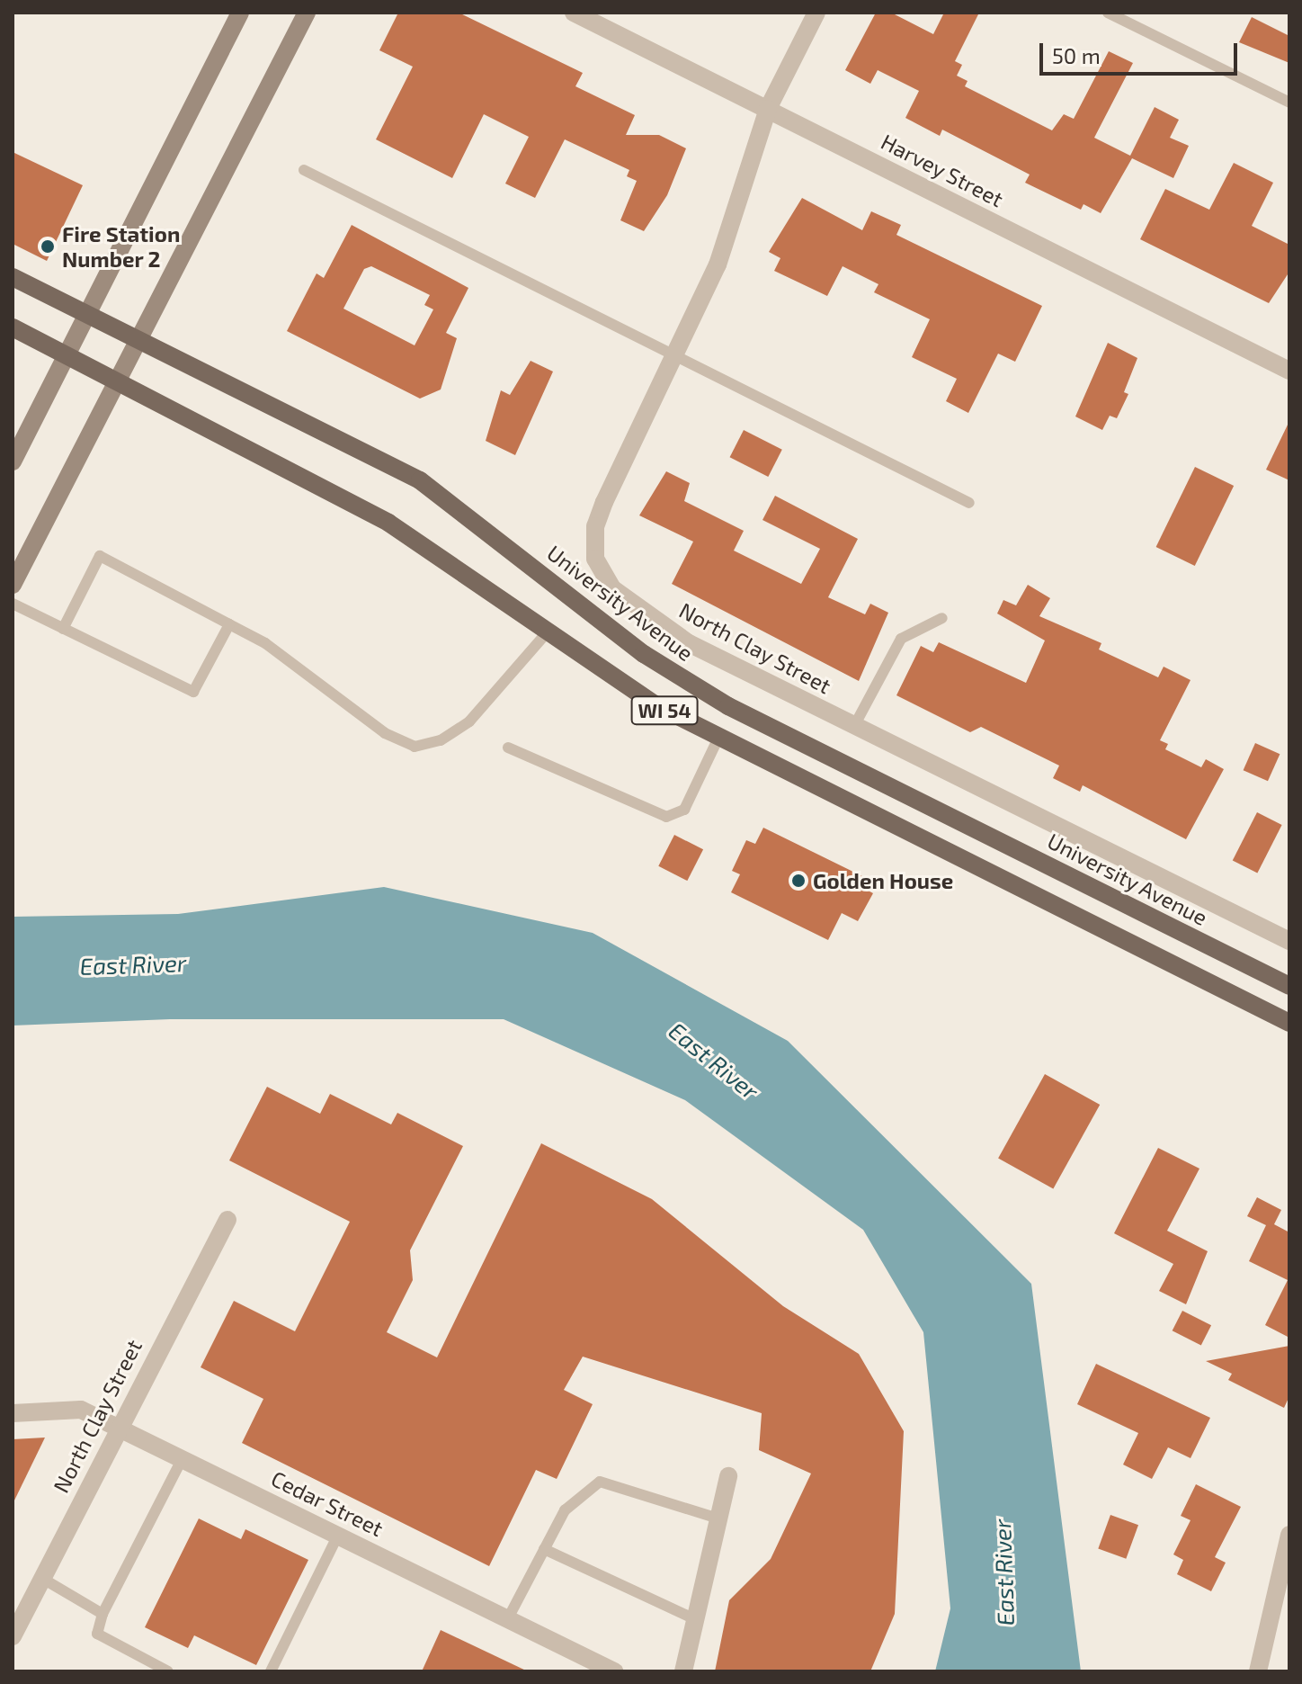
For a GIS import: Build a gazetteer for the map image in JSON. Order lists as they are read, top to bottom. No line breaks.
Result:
{"streets":{"main road":["University Avenue","WI 54"],"street":["Harvey Street","North Clay Street","Cedar Street"]},"crossings":[["Harvey Street","North Clay Street"],["North Clay Street","Cedar Street"]],"water":["East River"],"places":["Fire Station Number 2","Golden House"],"scale_bar":"50 m"}
